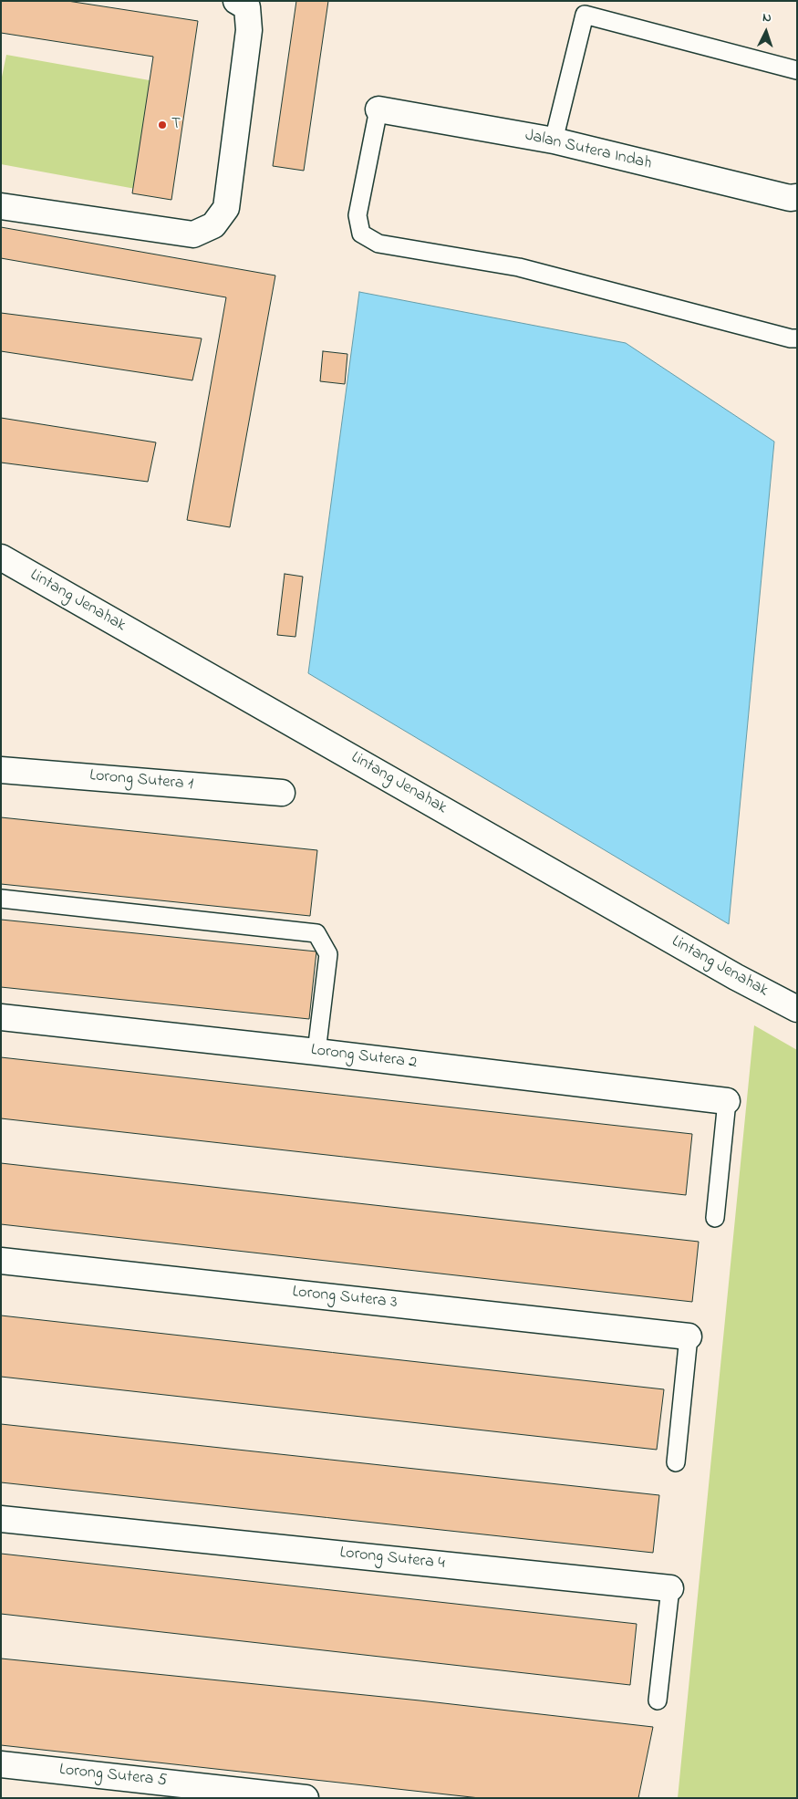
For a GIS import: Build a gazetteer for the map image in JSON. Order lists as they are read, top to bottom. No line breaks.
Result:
{"streets":{"street":["Jalan Sutera Indah","Lintang Jenahak","Lorong Sutera 1","Lorong Sutera 2","Lorong Sutera 3","Lorong Sutera 4","Lorong Sutera 5"]},"places":["T"],"north":"top"}
